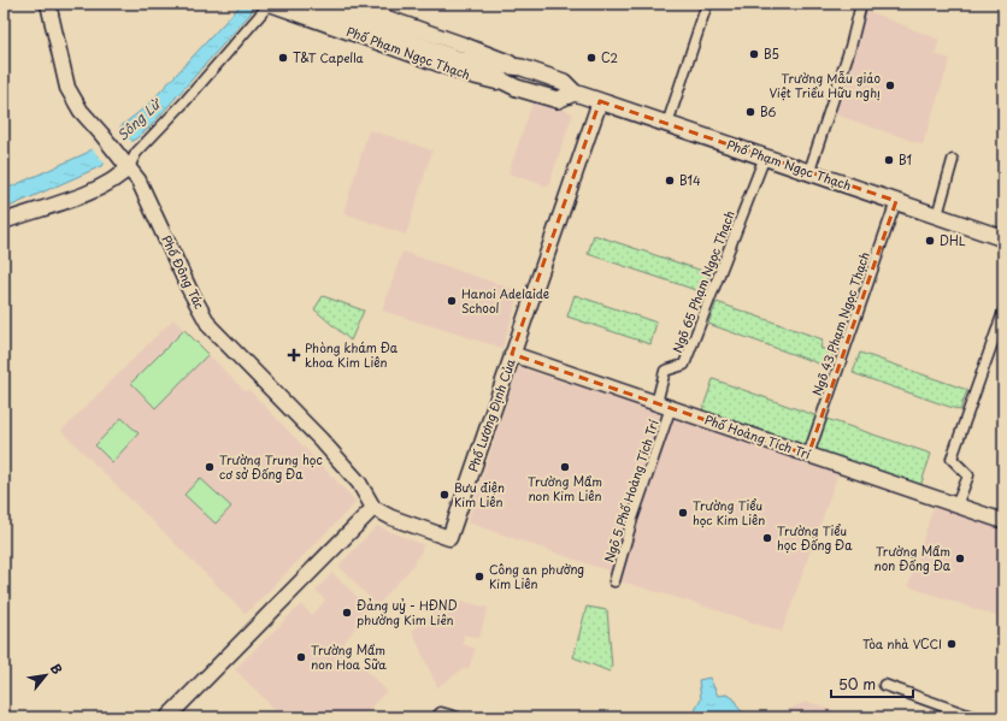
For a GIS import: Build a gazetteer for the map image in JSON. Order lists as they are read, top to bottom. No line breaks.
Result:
{"streets":{"main road":["Phố Phạm Ngọc Thạch"],"street":["Phố Đông Tác","Ngõ 65 Phạm Ngọc Thạch","Ngõ 43 Phạm Ngọc Thạch","Phố Lương Định Của","Phố Hoàng Tích Trí","Ngõ 5 Phố Hoàng Tích Trí"]},"crossings":[["Phố Phạm Ngọc Thạch","Ngõ 65 Phạm Ngọc Thạch"],["Phố Phạm Ngọc Thạch","Ngõ 43 Phạm Ngọc Thạch"],["Phố Phạm Ngọc Thạch","Phố Lương Định Của"],["Phố Đông Tác","Phố Lương Định Của"],["Ngõ 65 Phạm Ngọc Thạch","Phố Hoàng Tích Trí"],["Ngõ 65 Phạm Ngọc Thạch","Ngõ 5 Phố Hoàng Tích Trí"],["Ngõ 43 Phạm Ngọc Thạch","Phố Hoàng Tích Trí"],["Phố Lương Định Của","Phố Hoàng Tích Trí"],["Phố Hoàng Tích Trí","Ngõ 5 Phố Hoàng Tích Trí"]],"water":["Sông Lừ"],"places":{"other":["B5","T&T Capella","C2","Trường Mẫu giáo Việt Triều Hữu nghị","B6","B1","B14","DHL","Hanoi Adelaide School","Trường Trung học cơ sở Đống Đa","Trường Mầm non Kim Liên","Bưu điện Kim Liên","Trường Tiểu học Kim Liên","Trường Tiểu học Đống Đa","Trường Mầm non Đống Đa","Công an phường Kim Liên","Đảng uỷ - HĐND phường Kim Liên","Tòa nhà VCCI","Trường Mầm non Hoa Sữa"],"health":["Phòng khám Đa khoa Kim Liên"]},"scale_bar":"50 m","north":"top right"}
